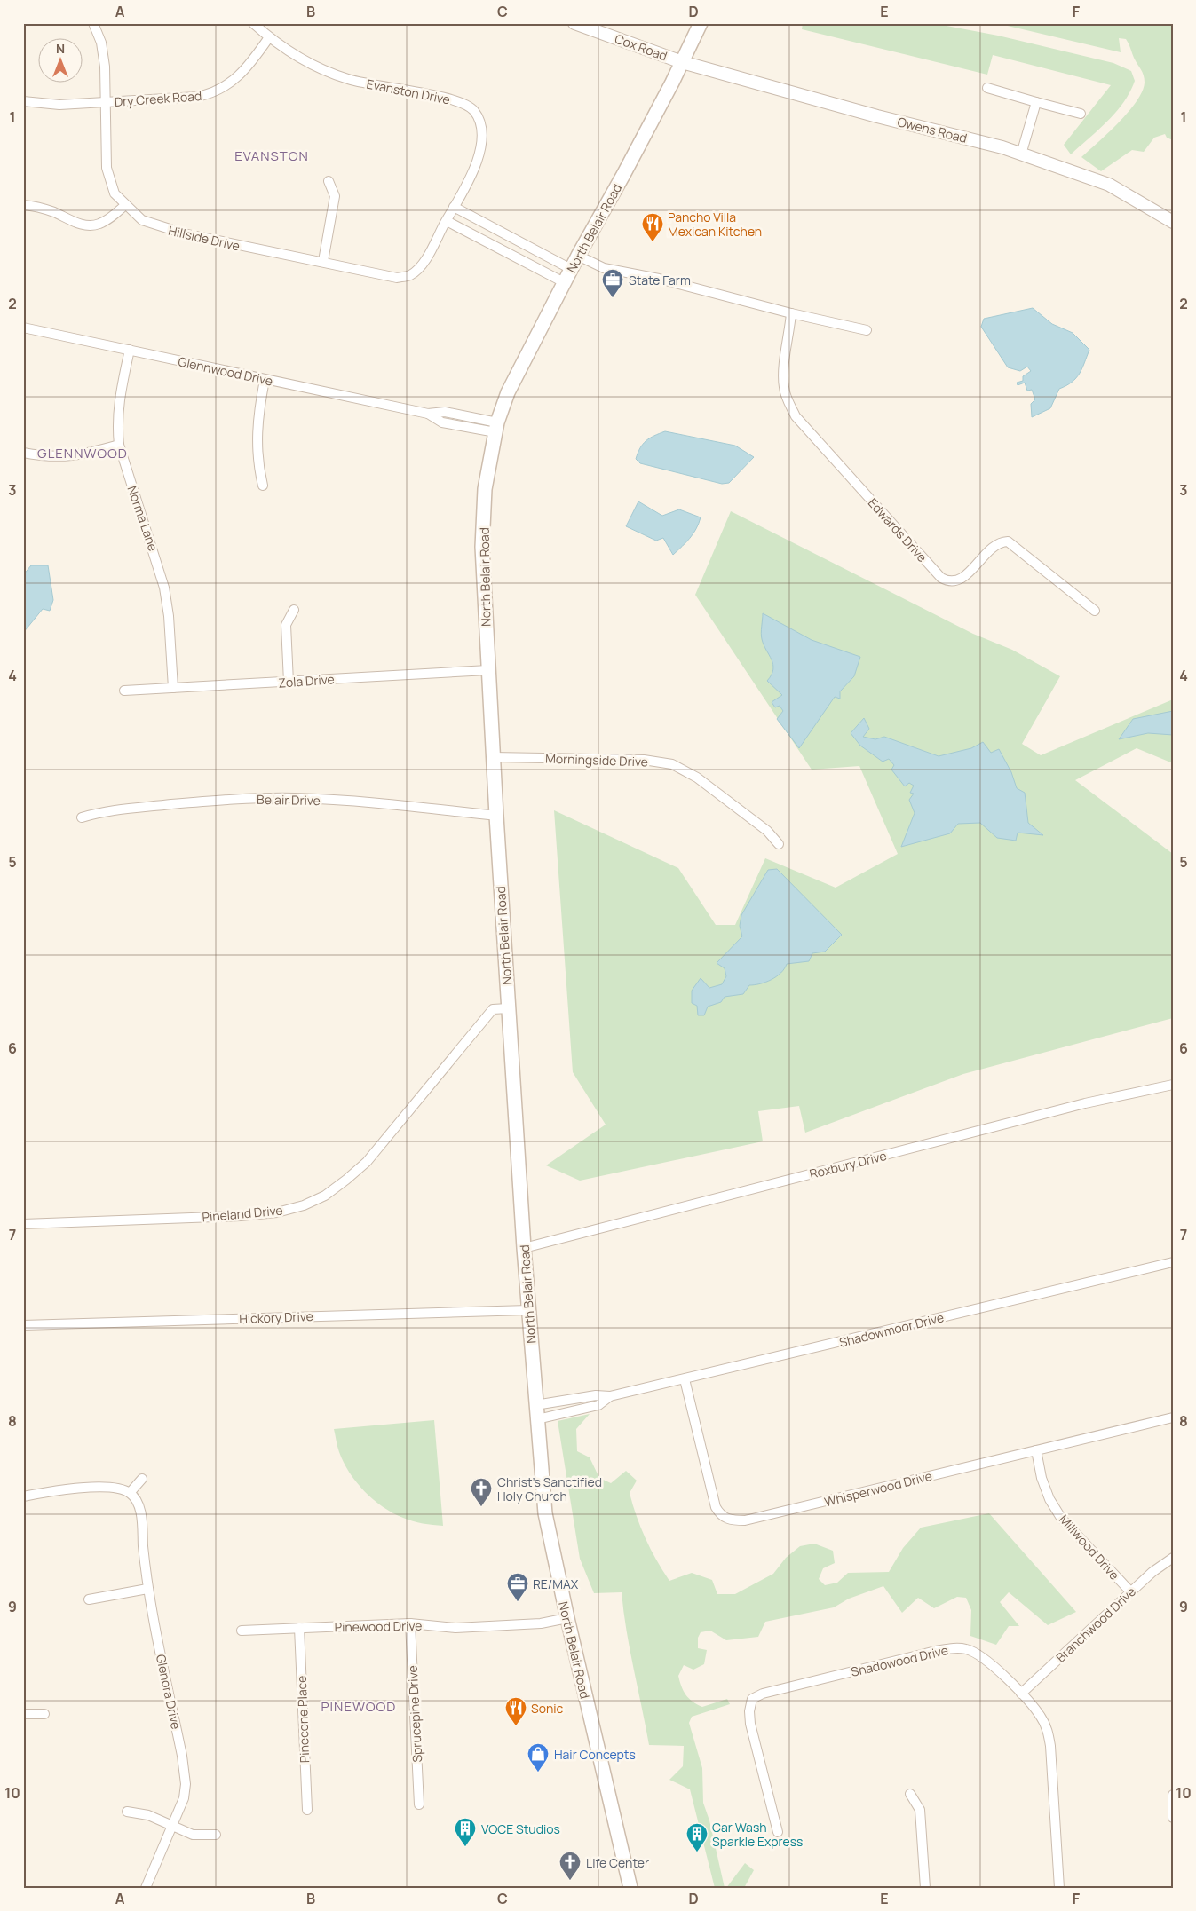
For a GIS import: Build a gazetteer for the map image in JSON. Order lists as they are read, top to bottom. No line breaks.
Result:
{"streets":{"main road":["North Belair Road"],"street":["Cox Road","Evanston Drive","Dry Creek Road","Owens Road","Hillside Drive","Glennwood Drive","Norma Lane","Edwards Drive","Zola Drive","Morningside Drive","Belair Drive","Roxbury Drive","Pineland Drive","Hickory Drive","Shadowmoor Drive","Whisperwood Drive","Millwood Drive","Branchwood Drive","Pinewood Drive","Shadowood Drive","Glenora Drive","Sprucepine Drive","Pinecone Place"]},"crossings":[["Cox Road","Owens Road"],["Cox Road","North Belair Road"],["Evanston Drive","Dry Creek Road"],["Evanston Drive","Hillside Drive"],["Dry Creek Road","Hillside Drive"],["Owens Road","North Belair Road"],["North Belair Road","Glennwood Drive"],["North Belair Road","Zola Drive"],["North Belair Road","Morningside Drive"],["North Belair Road","Belair Drive"],["North Belair Road","Roxbury Drive"],["North Belair Road","Pineland Drive"],["North Belair Road","Hickory Drive"],["North Belair Road","Shadowmoor Drive"],["North Belair Road","Pinewood Drive"],["Glennwood Drive","Norma Lane"],["Norma Lane","Zola Drive"],["Shadowmoor Drive","Whisperwood Drive"],["Whisperwood Drive","Millwood Drive"],["Millwood Drive","Branchwood Drive"],["Branchwood Drive","Shadowood Drive"],["Pinewood Drive","Sprucepine Drive"],["Pinewood Drive","Pinecone Place"]],"districts":["EVANSTON","GLENNWOOD","PINEWOOD"],"places":{"restaurant":["Pancho Villa Mexican Kitchen","Sonic"],"office":["State Farm","RE/MAX"],"church":["Christ's Sanctified Holy Church","Life Center"],"shop":["Hair Concepts"],"building":["VOCE Studios","Car Wash Sparkle Express"]},"north":"top","grid":{"columns":["A","B","C","D","E","F"],"rows":["1","2","3","4","5","6","7","8","9","10"]}}
